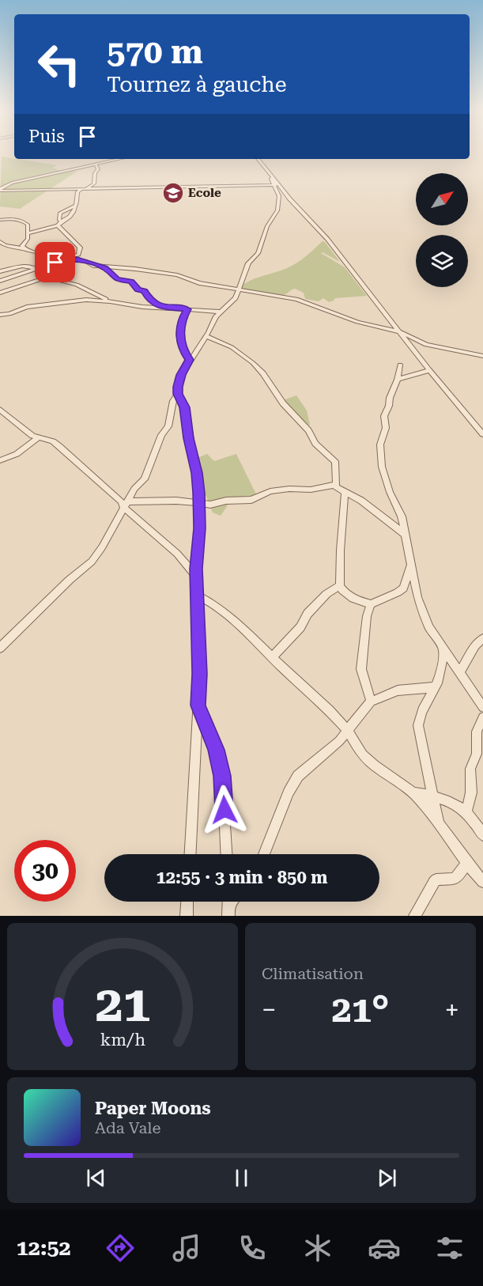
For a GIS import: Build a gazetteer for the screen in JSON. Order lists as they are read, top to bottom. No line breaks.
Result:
{"places":{"school or university":["Ecole"]},"north":"top right","page":{"turn":["570 m","Tournez à gauche"],"then":"Puis","limit":"30","trip":"12:55 · 3 min · 850 m","tile":"Climatisation","heat":["−","21°","+"],"song":["Paper Moons","Ada Vale"],"tabs":"12:52","gauge":["21","km/h"]}}
